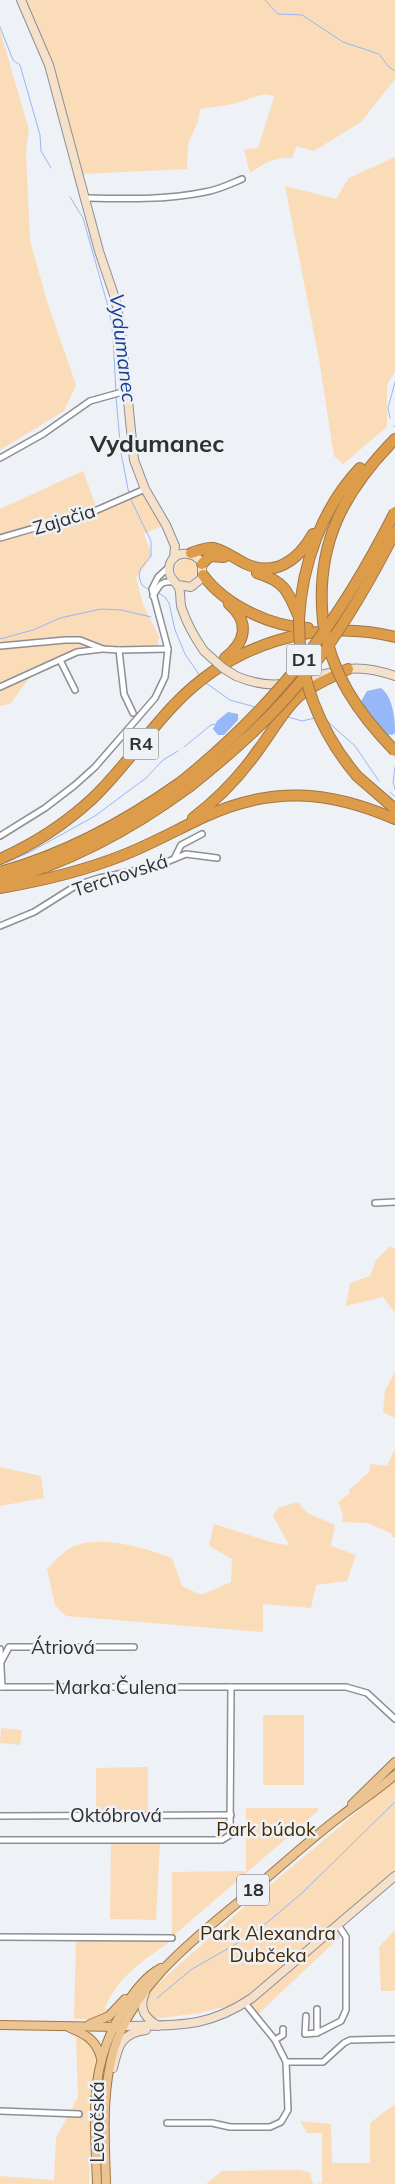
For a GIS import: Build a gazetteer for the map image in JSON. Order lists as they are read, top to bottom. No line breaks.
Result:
{"streets":{"highway":["D1","R4"],"main road":["18","Levočská"],"street":["Zajačia","Terchovská","Átriová","Marka Čulena","Októbrová"]},"districts":["Vydumanec"],"water":["Vydumanec"],"parks":["Park búdok","Park Alexandra Dubčeka"]}
